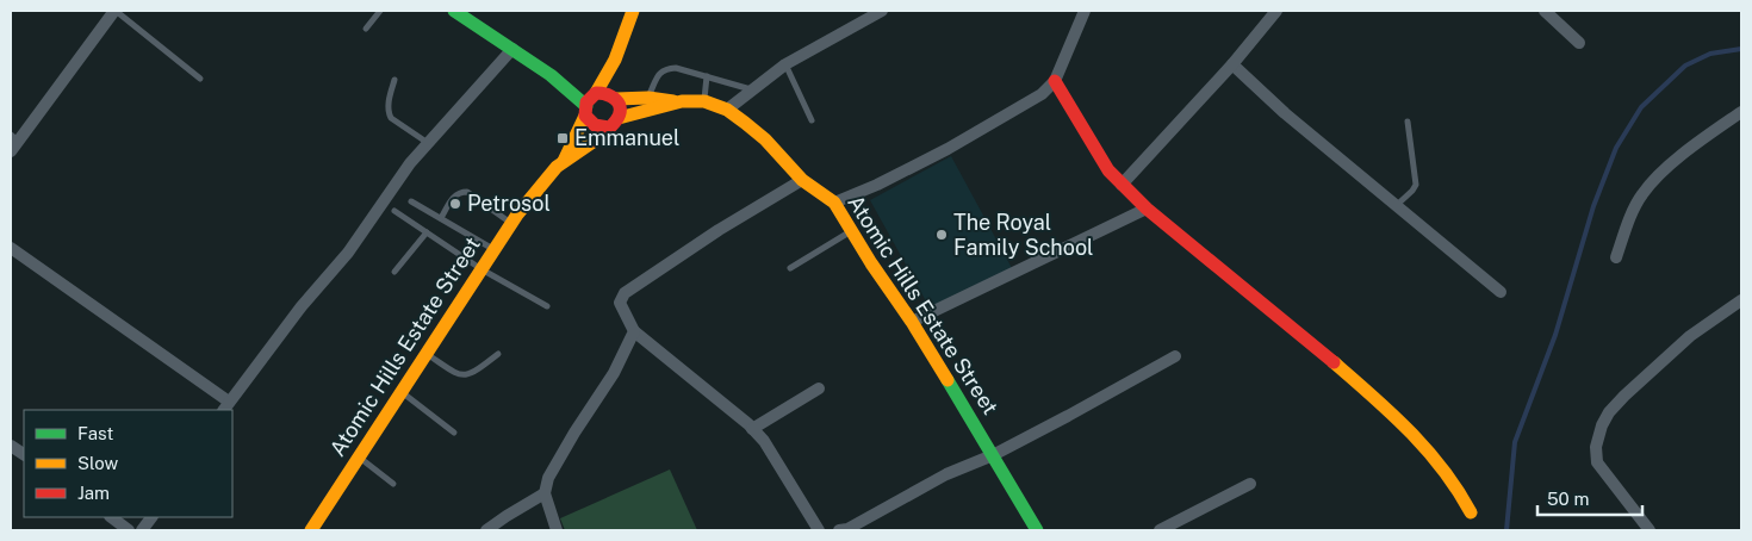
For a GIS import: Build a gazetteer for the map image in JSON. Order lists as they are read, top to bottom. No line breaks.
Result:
{"streets":{"street":["Atomic Hills Estate Street"]},"places":{"transit":["Emmanuel"],"other":["Petrosol","The Royal Family School"]},"legend":["Fast","Slow","Jam"],"scale_bar":"50 m"}
